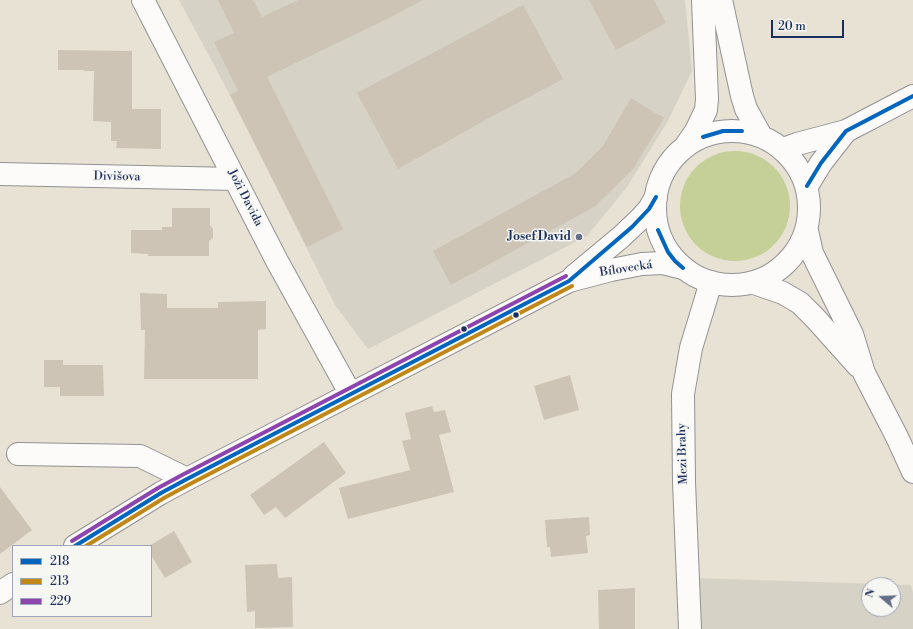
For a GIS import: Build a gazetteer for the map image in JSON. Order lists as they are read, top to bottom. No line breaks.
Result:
{"streets":{"main road":["Divišova","Joži Davida","Bílovecká","Mezi Brahy"]},"crossings":[["Divišova","Joži Davida"],["Joži Davida","Bílovecká"],["Bílovecká","Mezi Brahy"]],"places":["Josef David"],"lines":["transit line 218","transit line 229","transit line 213"],"legend":["218","213","229"],"scale_bar":"20 m","north":"left"}
